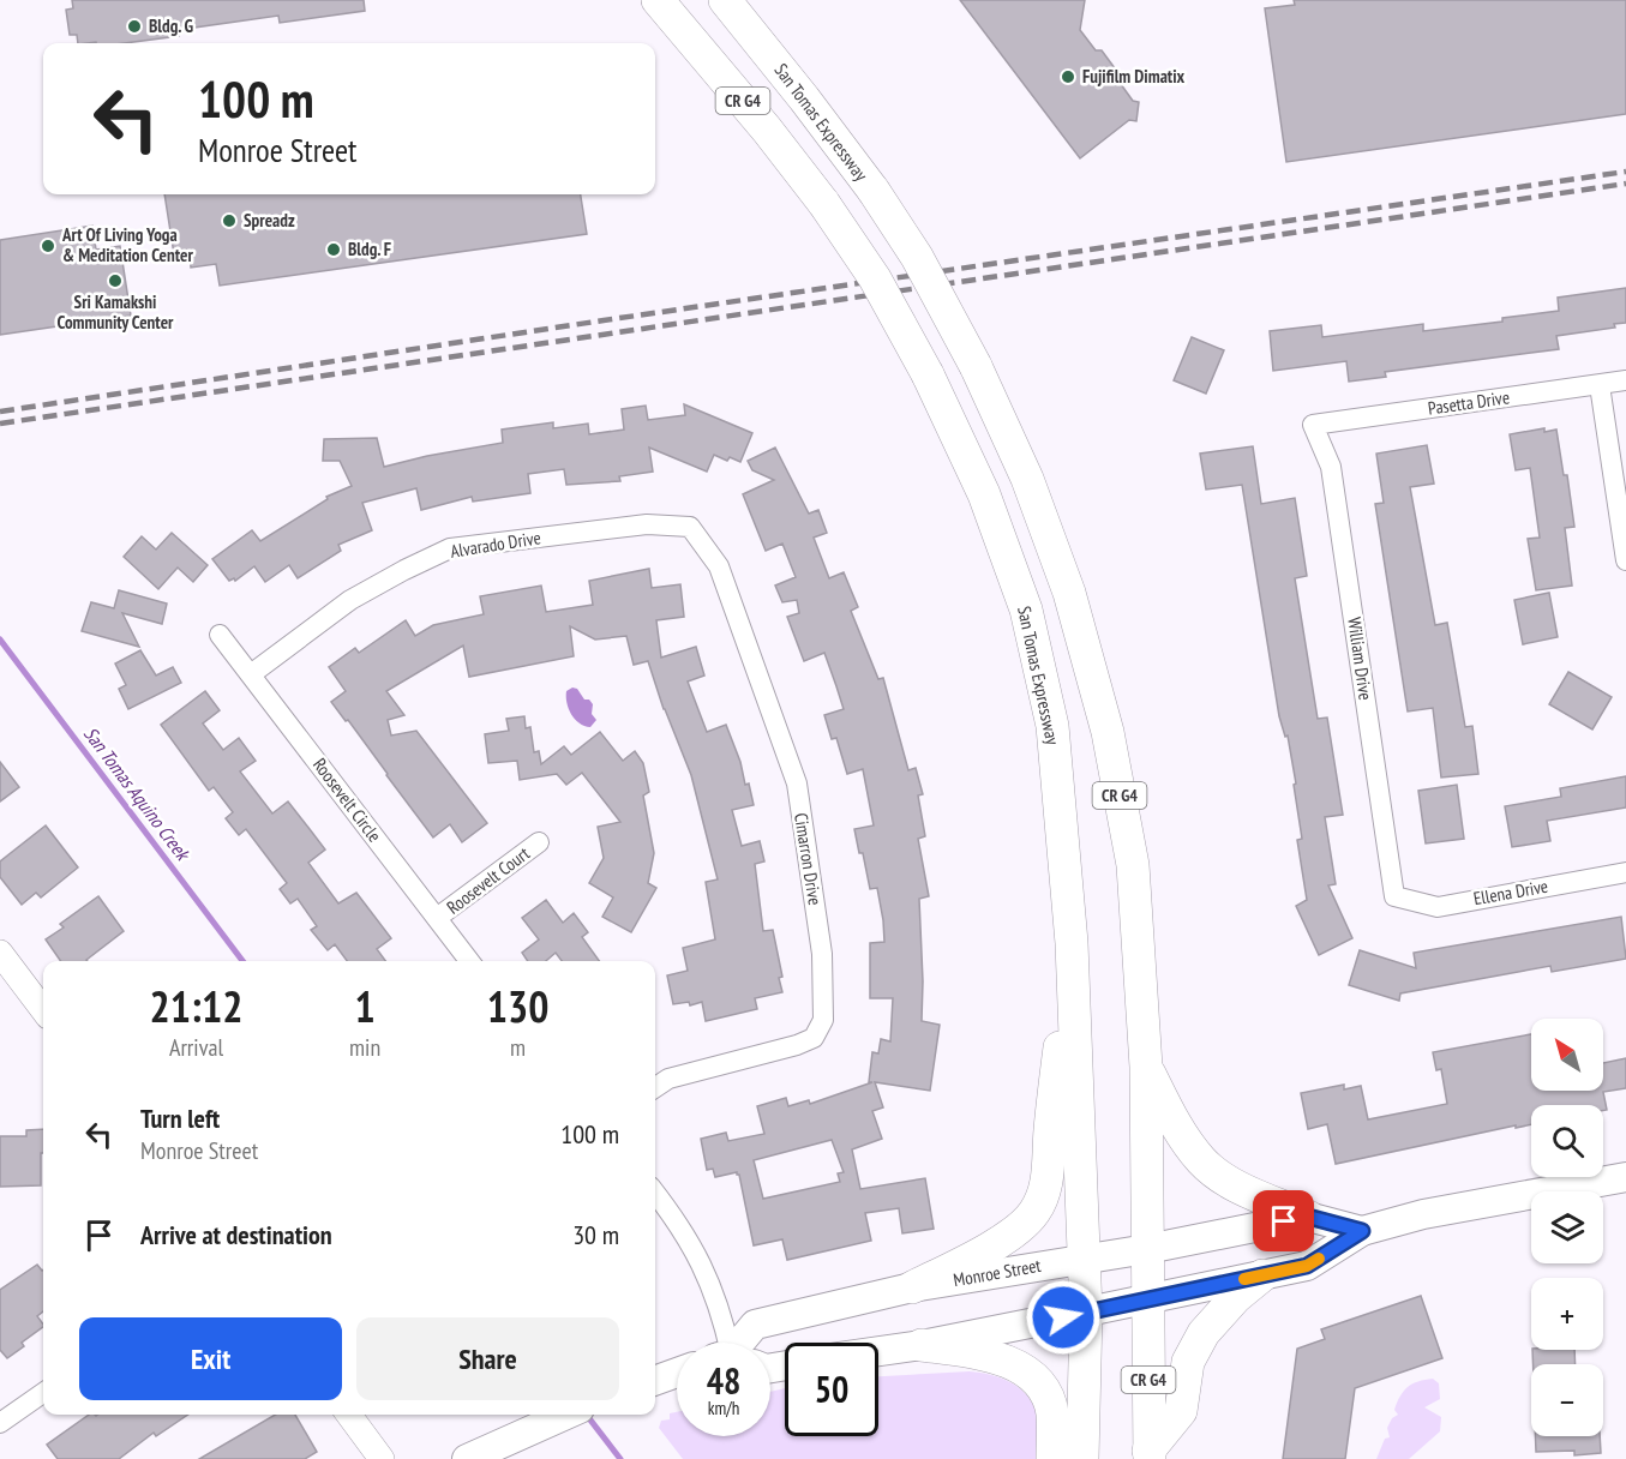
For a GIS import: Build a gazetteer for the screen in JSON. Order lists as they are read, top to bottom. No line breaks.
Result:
{"streets":{"highway":["CR G4","San Tomas Expressway"],"main road":["Monroe Street"],"street":["Pasetta Drive","Alvarado Drive","William Drive","Roosevelt Circle","Cimarron Drive","Roosevelt Court","Ellena Drive"]},"crossings":[["San Tomas Expressway","Monroe Street"],["Pasetta Drive","William Drive"],["Alvarado Drive","Roosevelt Circle"],["Alvarado Drive","Cimarron Drive"],["William Drive","Ellena Drive"],["Roosevelt Circle","Roosevelt Court"]],"water":["San Tomas Aquino Creek"],"places":["Bldg. G","Fujifilm Dimatix","Spreadz","Art Of Living Yoga & Meditation Center","Bldg. F","Sri Kamakshi Community Center"],"north":"top left","page":{"turn":["100 m","Monroe Street"],"eta":["21:12","Arrival","1","min","130","m"],"map_buttons":["+","−"],"list":[{"name":"Turn left","note":"Monroe Street","value":"100 m"},{"name":"Arrive at destination","value":"30 m"}],"buttons":["Exit","Share"],"speed":"48 km/h","limit":"50"}}
